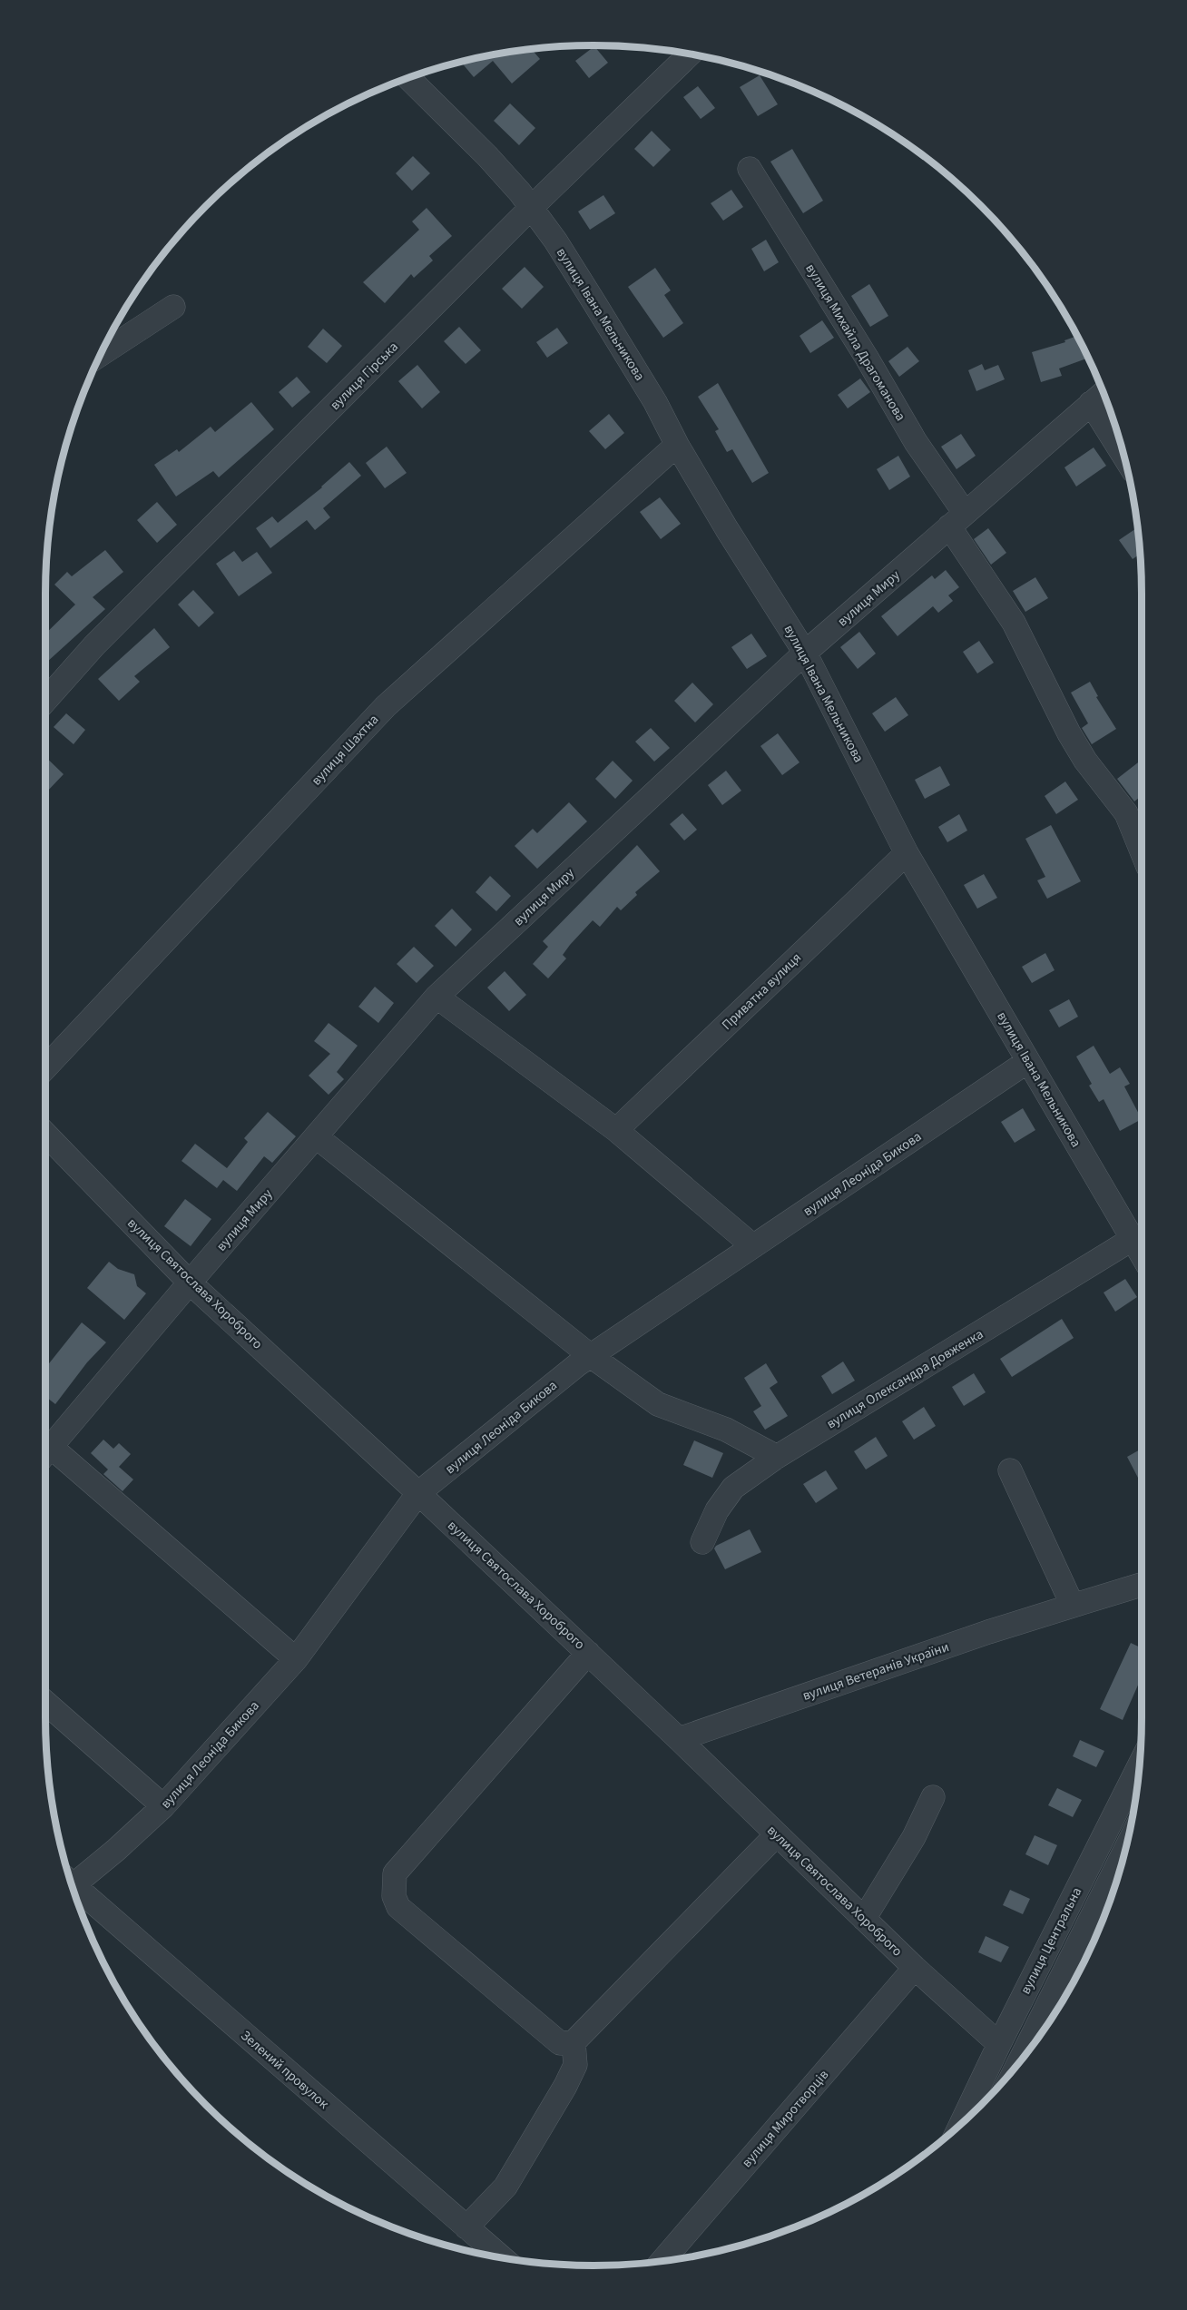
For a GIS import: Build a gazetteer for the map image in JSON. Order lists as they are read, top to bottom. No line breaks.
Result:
{"streets":{"street":["вулиця Івана Мельникова","вулиця Михайла Драгоманова","вулиця Гірська","вулиця Миру","вулиця Шахтна","Приватна вулиця","вулиця Леоніда Бикова","вулиця Святослава Хороброго","вулиця Олександра Довженка","вулиця Ветеранів України","вулиця Центральна","Зелений провулок","вулиця Миротворців"]},"crossings":[["вулиця Івана Мельникова","вулиця Гірська"],["вулиця Івана Мельникова","вулиця Миру"],["вулиця Івана Мельникова","вулиця Шахтна"],["вулиця Івана Мельникова","Приватна вулиця"],["вулиця Івана Мельникова","вулиця Леоніда Бикова"],["вулиця Івана Мельникова","вулиця Олександра Довженка"],["вулиця Михайла Драгоманова","вулиця Миру"],["вулиця Миру","вулиця Святослава Хороброго"],["вулиця Леоніда Бикова","вулиця Святослава Хороброго"],["вулиця Святослава Хороброго","вулиця Ветеранів України"],["вулиця Святослава Хороброго","вулиця Центральна"],["вулиця Святослава Хороброго","вулиця Миротворців"]]}
